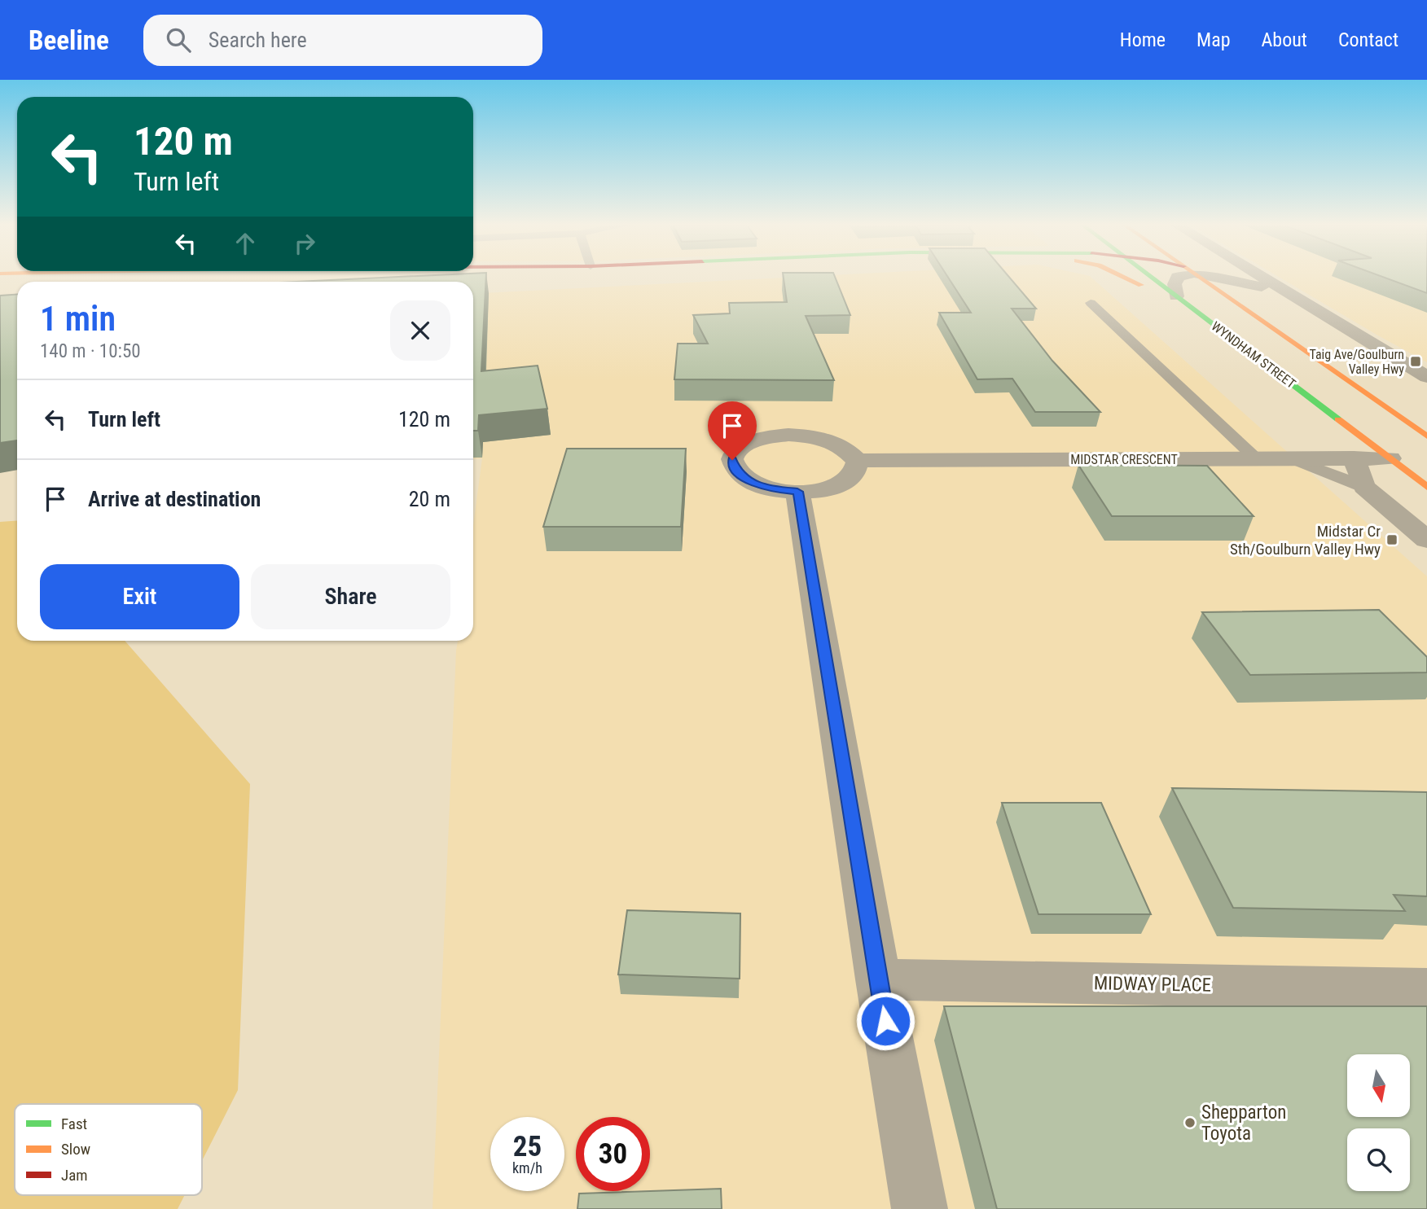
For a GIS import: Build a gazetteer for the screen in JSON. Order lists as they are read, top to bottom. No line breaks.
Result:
{"streets":{"main road":["WYNDHAM STREET"],"street":["MIDSTAR CRESCENT","MIDWAY PLACE"]},"crossings":[["WYNDHAM STREET","MIDSTAR CRESCENT"]],"places":{"transit":["Taig Ave/Goulburn Valley Hwy","Midstar Cr Sth/Goulburn Valley Hwy"],"other":["Shepparton Toyota"]},"legend":["Fast","Slow","Jam"],"north":"bottom","page":{"header":"Beeline","search":"Search here","nav":["Home","Map","About","Contact"],"turn":["120 m","Turn left"],"heading":["1 min","140 m · 10:50"],"list":[{"name":"Turn left","value":"120 m"},{"name":"Arrive at destination","value":"20 m"}],"buttons":["Exit","Share"],"speed":"25 km/h","limit":"30"}}
